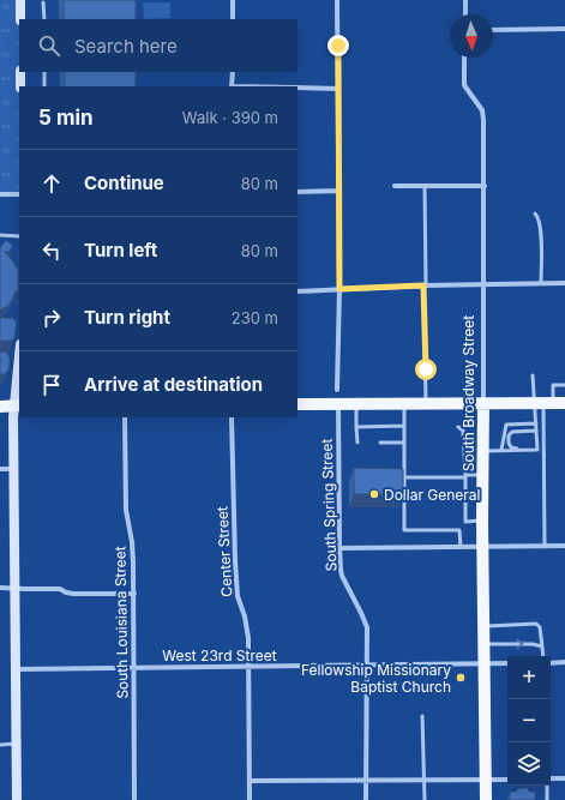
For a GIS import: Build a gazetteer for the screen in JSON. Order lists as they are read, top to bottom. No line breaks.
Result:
{"streets":{"main road":["South Broadway Street"],"street":["South Spring Street","Center Street","South Louisiana Street","West 23rd Street"]},"crossings":[["South Broadway Street","West 23rd Street"],["South Spring Street","West 23rd Street"],["Center Street","West 23rd Street"],["South Louisiana Street","West 23rd Street"]],"places":["Dollar General","Fellowship Missionary Baptist Church"],"north":"bottom","page":{"search":"Search here","heading":["5 min","Walk · 390 m"],"list":[["Continue","80 m"],["Turn left","80 m"],["Turn right","230 m"],"Arrive at destination"],"map_buttons":["+","−"]}}
